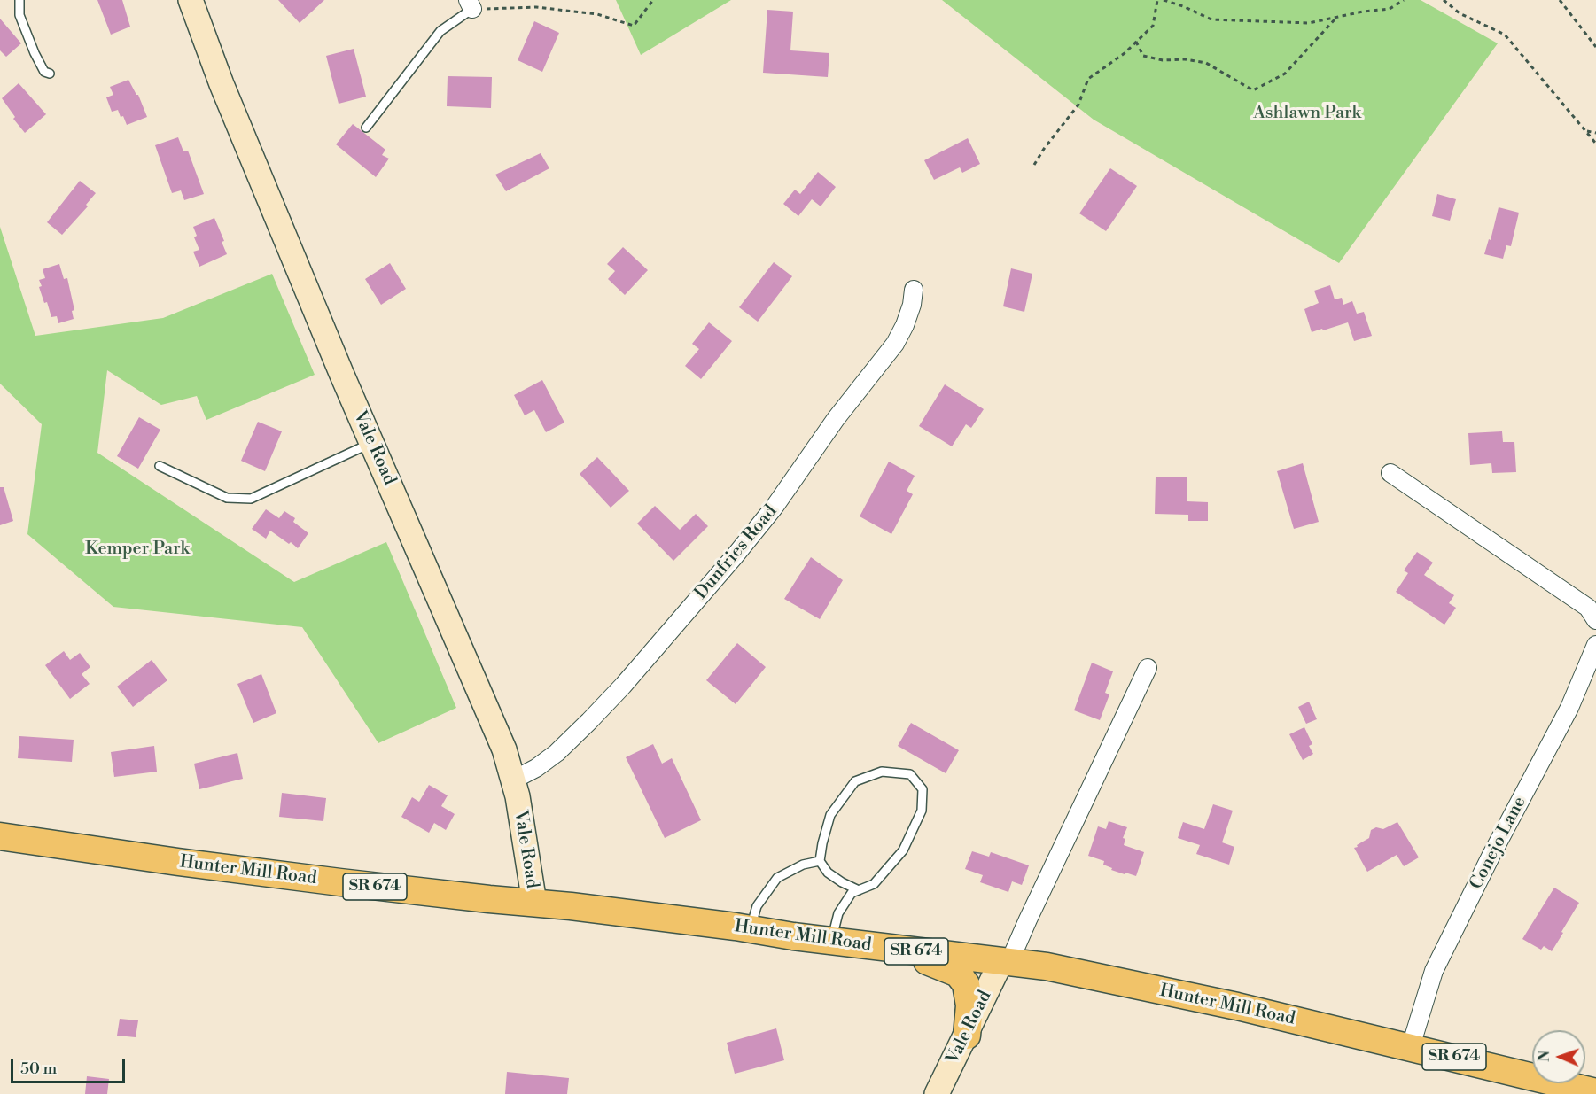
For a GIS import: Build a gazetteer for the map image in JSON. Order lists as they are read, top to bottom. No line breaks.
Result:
{"streets":{"main road":["Vale Road","Hunter Mill Road","SR 674"],"street":["Dunfries Road","Conejo Lane"]},"crossings":[["Vale Road","Dunfries Road"],["Vale Road","Hunter Mill Road"],["Conejo Lane","Hunter Mill Road"]],"parks":["Ashlawn Park","Kemper Park"],"scale_bar":"50 m","north":"left"}
